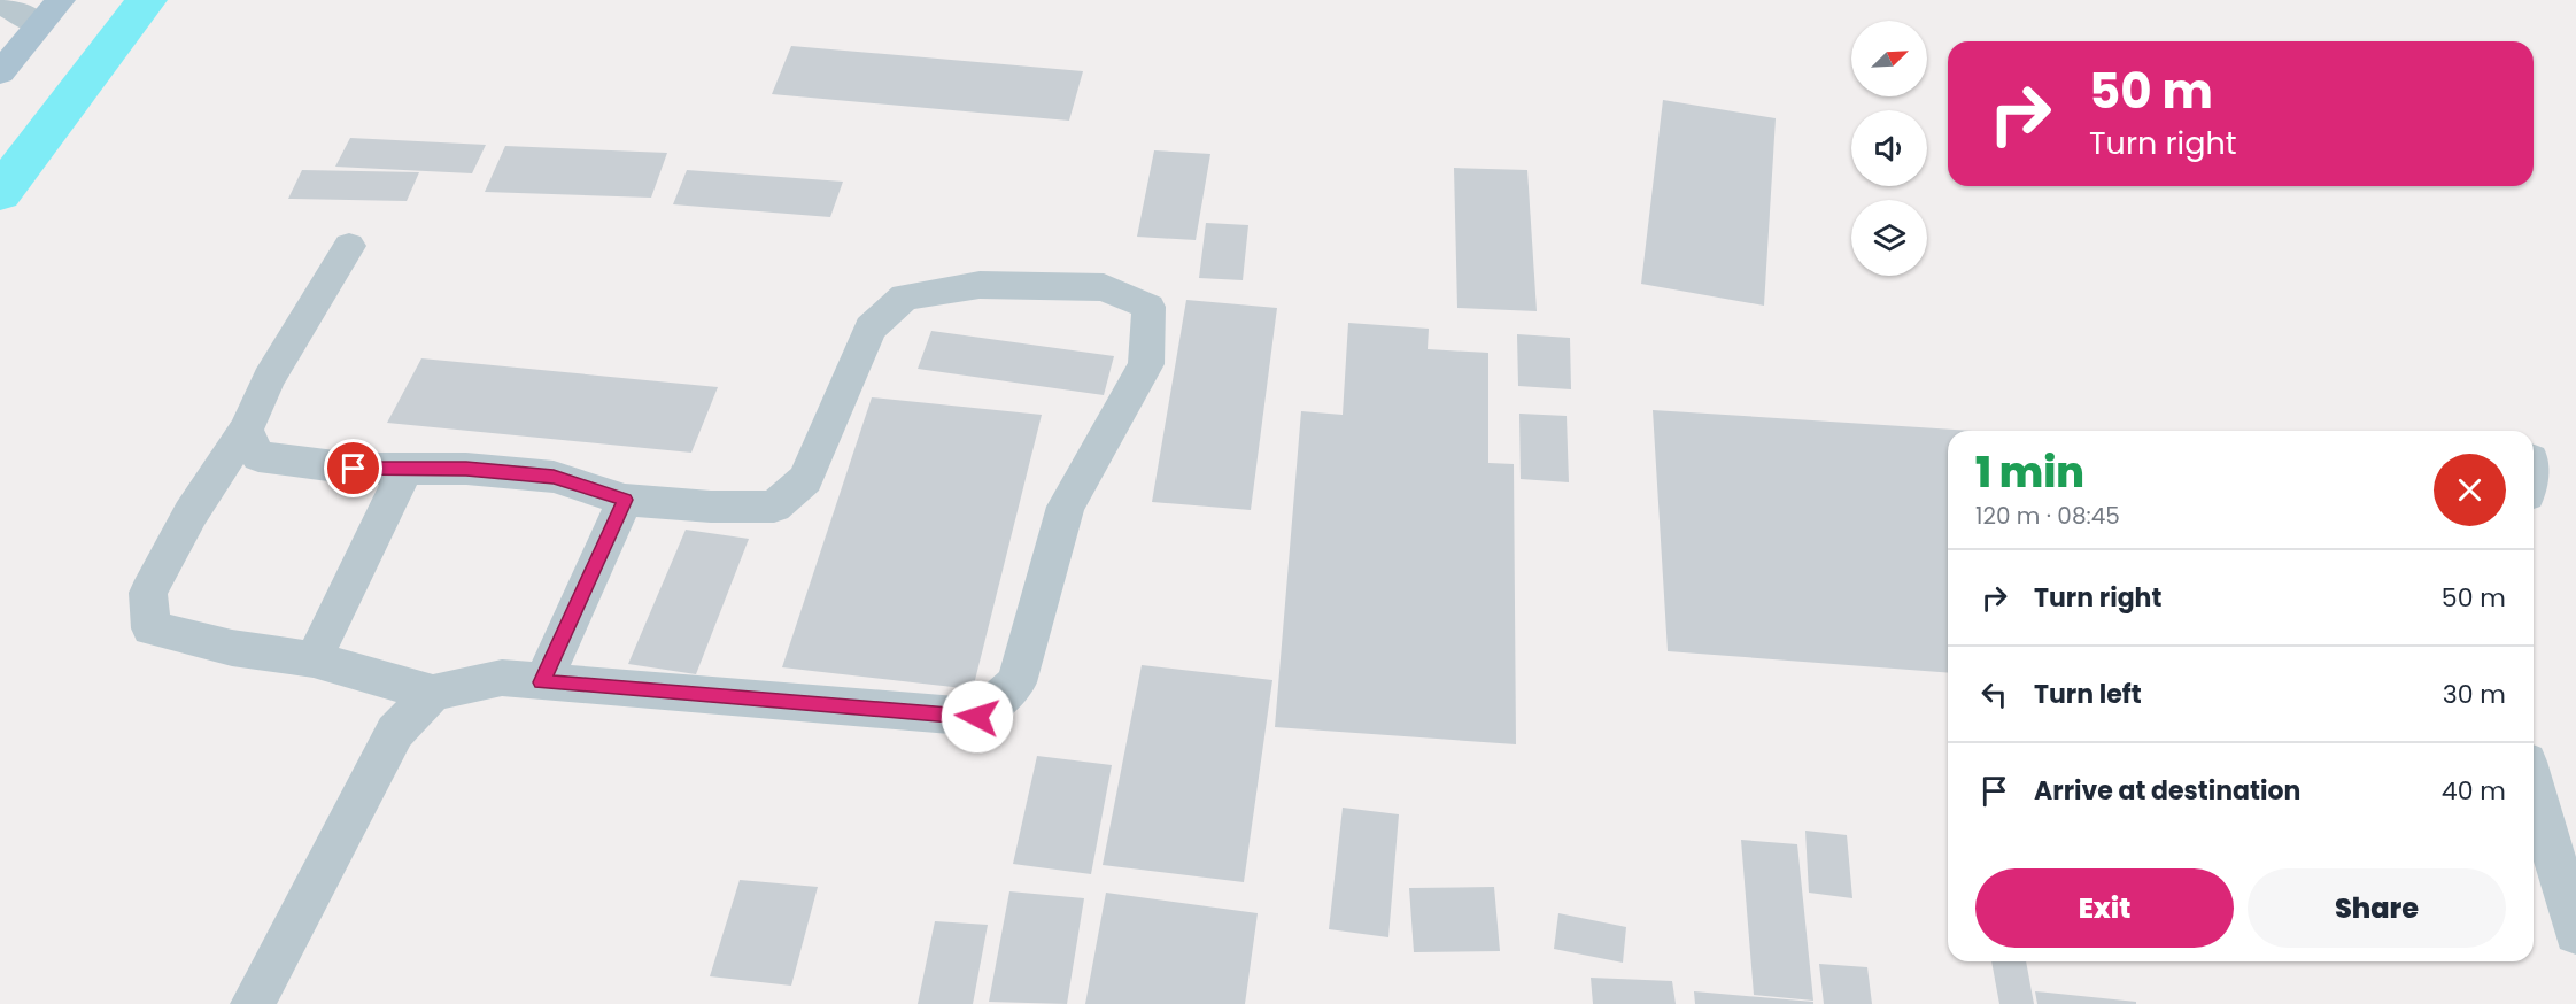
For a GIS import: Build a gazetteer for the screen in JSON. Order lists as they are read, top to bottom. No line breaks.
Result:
{"north":"top right","page":{"turn":["50 m","Turn right"],"heading":["1 min","120 m · 08:45"],"list":[{"name":"Turn right","value":"50 m"},{"name":"Turn left","value":"30 m"},{"name":"Arrive at destination","value":"40 m"}],"buttons":["Exit","Share"]}}
